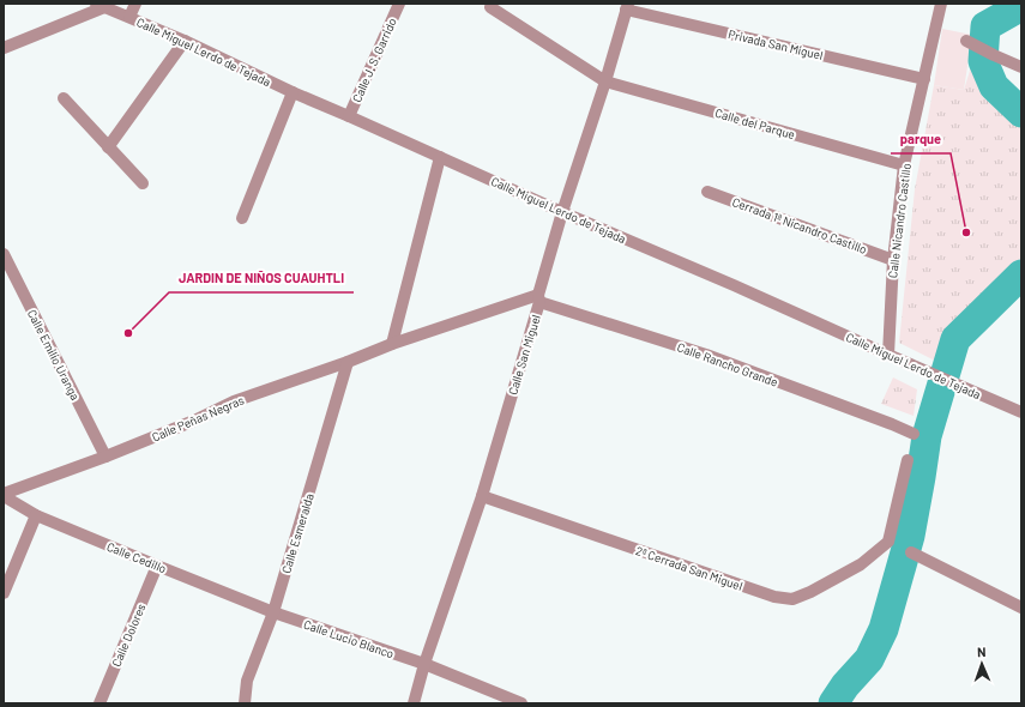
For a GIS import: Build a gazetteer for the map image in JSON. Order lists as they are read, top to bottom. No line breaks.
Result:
{"streets":{"street":["Privada San Miguel","Calle Miguel Lerdo de Tejada","Calle J. S. Garrido","Calle del Parque","Calle Nicandro Castillo","Cerrada 1ª Nicandro Castillo","Calle Emilio Uranga","Calle San Miguel","Calle Rancho Grande","Calle Peñas Negras","Calle Esmeralda","Calle Cedillo","2ª Cerrada San Miguel","Calle Dolores","Calle Lucio Blanco"]},"crossings":[["Privada San Miguel","Calle Nicandro Castillo"],["Privada San Miguel","Calle San Miguel"],["Calle Miguel Lerdo de Tejada","Calle J. S. Garrido"],["Calle Miguel Lerdo de Tejada","Calle Nicandro Castillo"],["Calle Miguel Lerdo de Tejada","Calle San Miguel"],["Calle del Parque","Calle Nicandro Castillo"],["Calle del Parque","Calle San Miguel"],["Calle Nicandro Castillo","Cerrada 1ª Nicandro Castillo"],["Calle Emilio Uranga","Calle Peñas Negras"],["Calle San Miguel","Calle Rancho Grande"],["Calle San Miguel","Calle Peñas Negras"],["Calle San Miguel","2ª Cerrada San Miguel"],["Calle San Miguel","Calle Lucio Blanco"],["Calle Rancho Grande","Calle Peñas Negras"],["Calle Peñas Negras","Calle Esmeralda"],["Calle Peñas Negras","Calle Cedillo"],["Calle Esmeralda","Calle Cedillo"],["Calle Esmeralda","Calle Lucio Blanco"],["Calle Cedillo","Calle Dolores"],["Calle Cedillo","Calle Lucio Blanco"]],"places":["parque","JARDIN DE NIÑOS CUAUHTLI"],"north":"top"}
